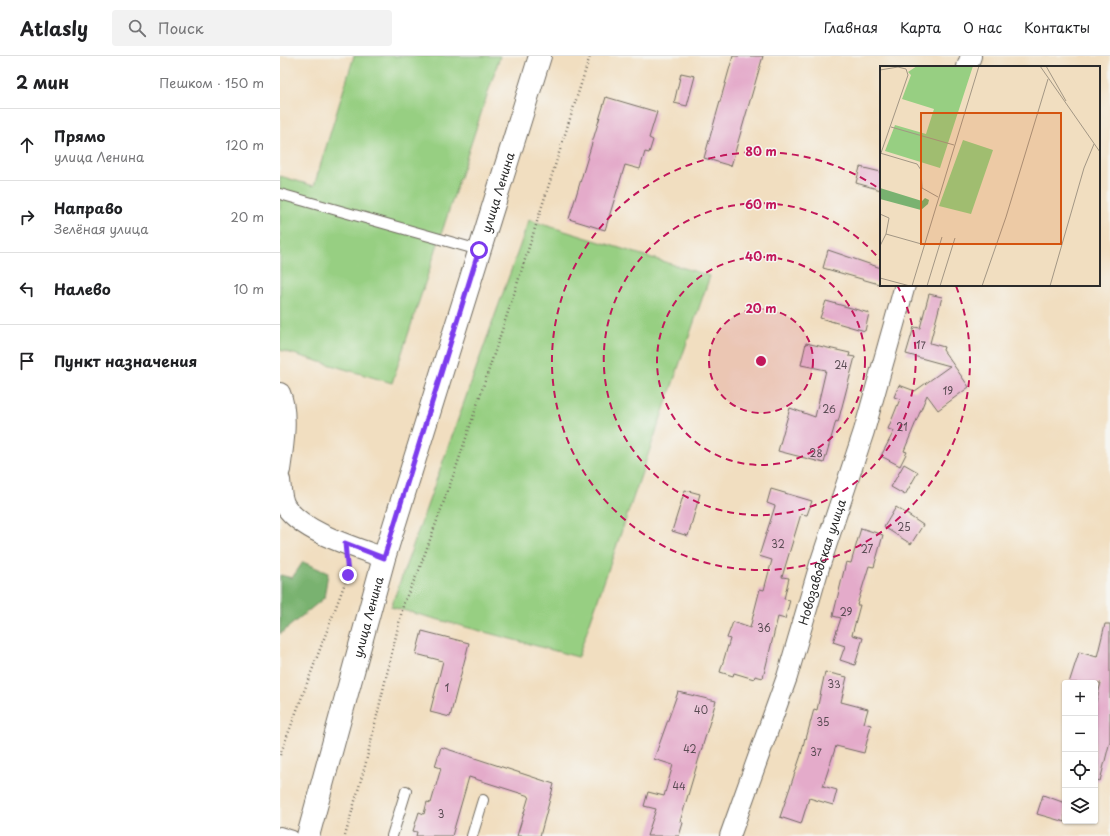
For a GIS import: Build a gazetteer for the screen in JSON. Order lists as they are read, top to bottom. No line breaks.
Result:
{"streets":{"street":["улица Ленина","Новозаводская улица"]},"house_numbers":["17","24","19","26","21","28","25","32","27","29","36","33","1","40","35","42","37","44","3"],"page":{"header":"Atlasly","search":"Поиск","nav":["Главная","Карта","О нас","Контакты"],"heading":["2 мин","Пешком · 150 m"],"list":[["Прямо","улица Ленина","120 m"],["Направо","Зелёная улица","20 m"],["Налево","10 m"],"Пункт назначения"],"map_buttons":["+","−"]},"rings":["80 m","60 m","40 m","20 m"]}
